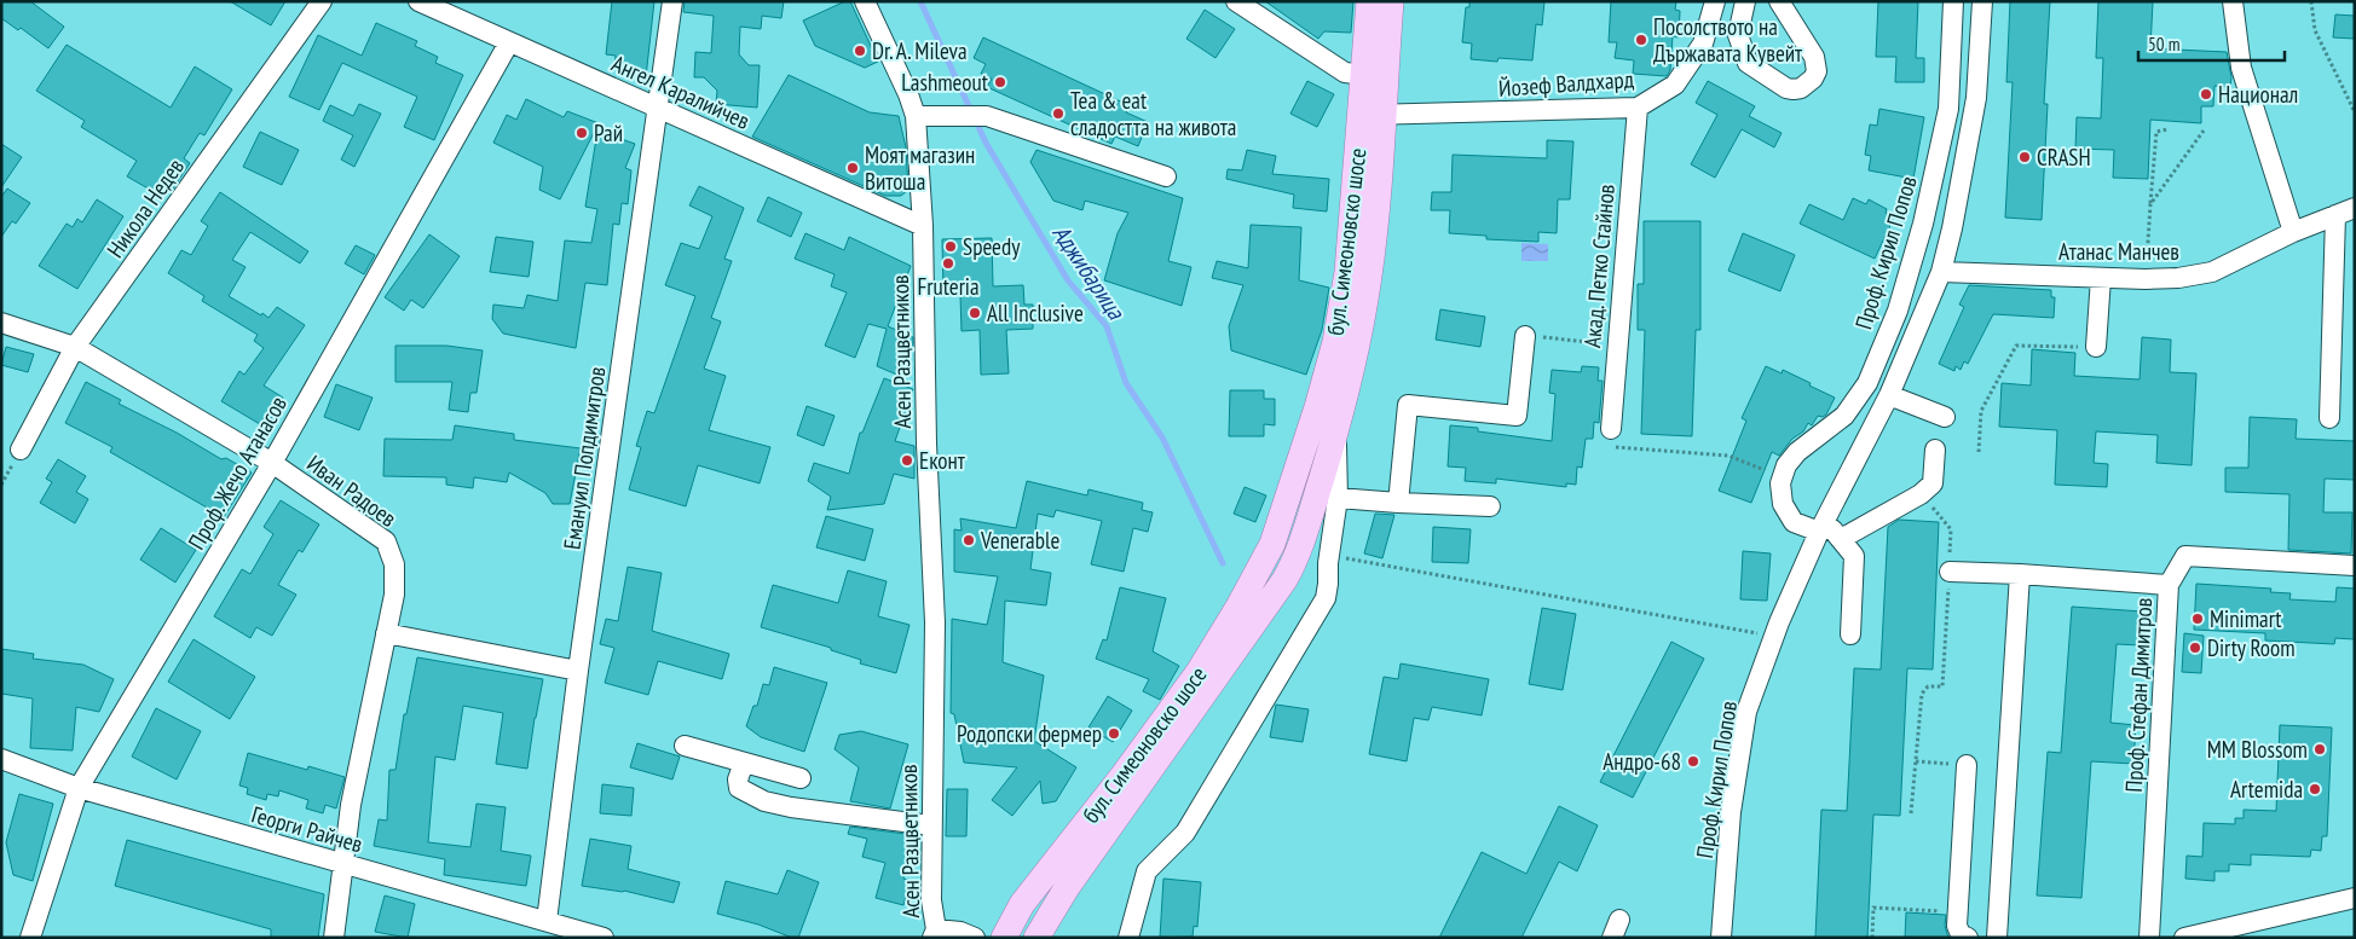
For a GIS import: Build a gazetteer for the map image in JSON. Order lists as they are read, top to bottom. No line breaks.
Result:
{"streets":{"main road":["бул. Симеоновско шосе"],"street":["Йозеф Валдхард","Ангел Каралийчев","Никола Недев","Атанас Манчев","Проф. Кирил Попов","Акад. Петко Стайнов","Асен Разцветников","Емануил Попдимитров","Проф. Жечо Атанасов","Иван Радоев","Проф. Стефан Димитров","Георги Райчев"]},"crossings":[["Йозеф Валдхард","бул. Симеоновско шосе"],["Йозеф Валдхард","Акад. Петко Стайнов"],["Ангел Каралийчев","Асен Разцветников"],["Ангел Каралийчев","Емануил Попдимитров"],["Ангел Каралийчев","Проф. Жечо Атанасов"],["Никола Недев","Иван Радоев"],["Атанас Манчев","Проф. Кирил Попов"],["Емануил Попдимитров","Георги Райчев"],["Проф. Жечо Атанасов","Иван Радоев"],["Проф. Жечо Атанасов","Георги Райчев"],["Иван Радоев","Георги Райчев"]],"water":["Аджибарица"],"places":["Посолството на Държавата Кувейт","Dr. A. Mileva","Lashmeout","Национал","Tea & eat сладостта на живота","Рай","CRASH","Моят магазин Витоша","Speedy","Fruteria","All Inclusive","Еконт","Venerable","Minimart","Dirty Room","Родопски фермер","MM Blossom","Андро-68","Artemida"],"scale_bar":"50 m"}
